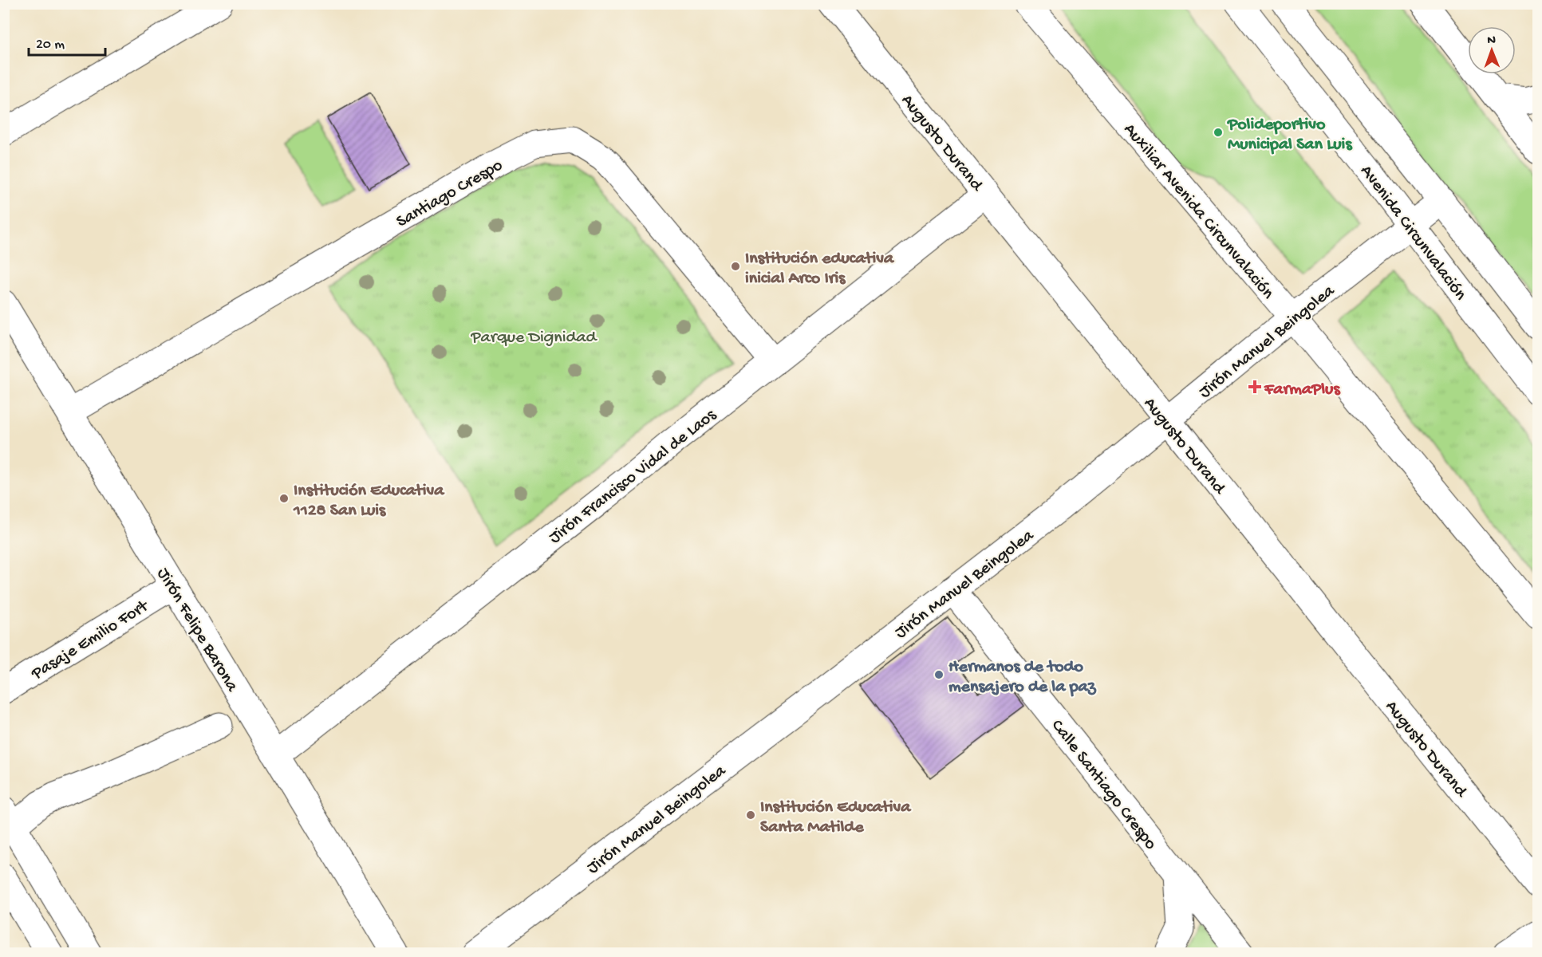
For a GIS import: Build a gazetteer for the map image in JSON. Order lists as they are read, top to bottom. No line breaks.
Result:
{"streets":{"street":["Augusto Durand","Santiago Crespo","Auxiliar Avenida Circunvalación","Avenida Circunvalación","Jirón Manuel Beingolea","Jirón Francisco Vidal de Laos","Jirón Felipe Barona","Pasaje Emilio Fort","Calle Santiago Crespo"]},"crossings":[["Augusto Durand","Jirón Manuel Beingolea"],["Augusto Durand","Jirón Francisco Vidal de Laos"],["Santiago Crespo","Jirón Francisco Vidal de Laos"],["Santiago Crespo","Jirón Felipe Barona"],["Auxiliar Avenida Circunvalación","Jirón Manuel Beingolea"],["Avenida Circunvalación","Jirón Manuel Beingolea"],["Jirón Manuel Beingolea","Calle Santiago Crespo"],["Jirón Francisco Vidal de Laos","Jirón Felipe Barona"],["Jirón Felipe Barona","Pasaje Emilio Fort"]],"parks":["Parque Dignidad"],"places":{"other":["Polideportivo Municipal San Luis","Institución educativa inicial Arco Iris","Institución Educativa 1128 San Luis","Hermanos de todo mensajero de la paz","Institución Educativa Santa Matilde"],"health":["FarmaPlus"]},"scale_bar":"20 m","north":"top"}
